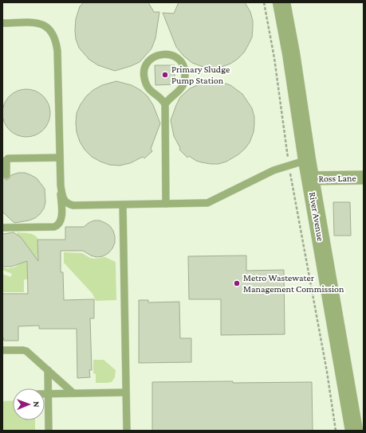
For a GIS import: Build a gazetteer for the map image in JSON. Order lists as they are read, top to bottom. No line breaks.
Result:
{"streets":{"street":["Ross Lane","River Avenue"]},"crossings":[["Ross Lane","River Avenue"]],"places":["Primary Sludge Pump Station","Metro Wastewater Management Commission"],"north":"right"}
